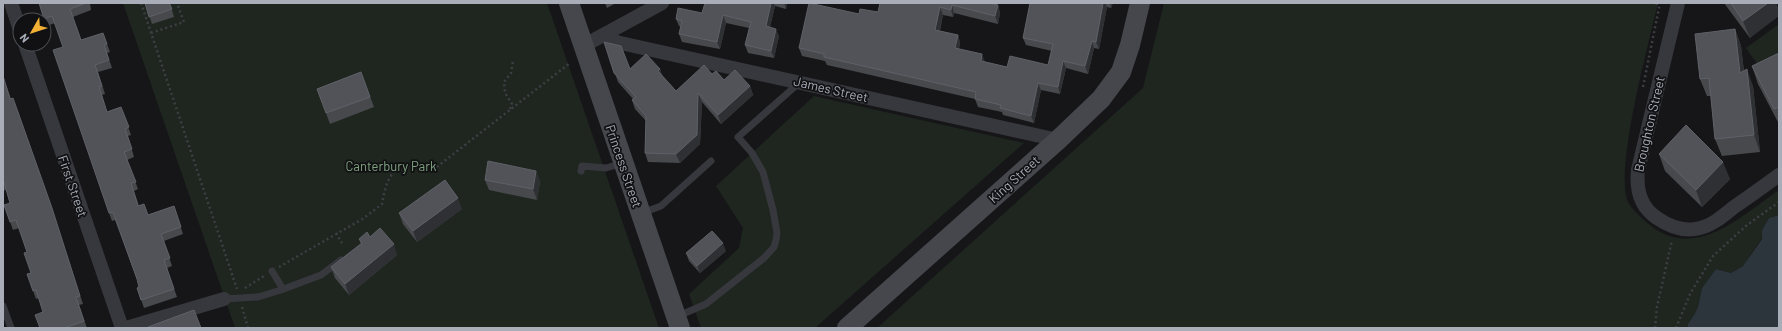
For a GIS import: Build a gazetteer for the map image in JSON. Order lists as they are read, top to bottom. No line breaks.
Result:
{"streets":{"main road":["Princess Street","King Street"],"street":["James Street","Broughton Street","First Street"]},"crossings":[["James Street","King Street"]],"parks":["Canterbury Park"],"north":"bottom left"}
